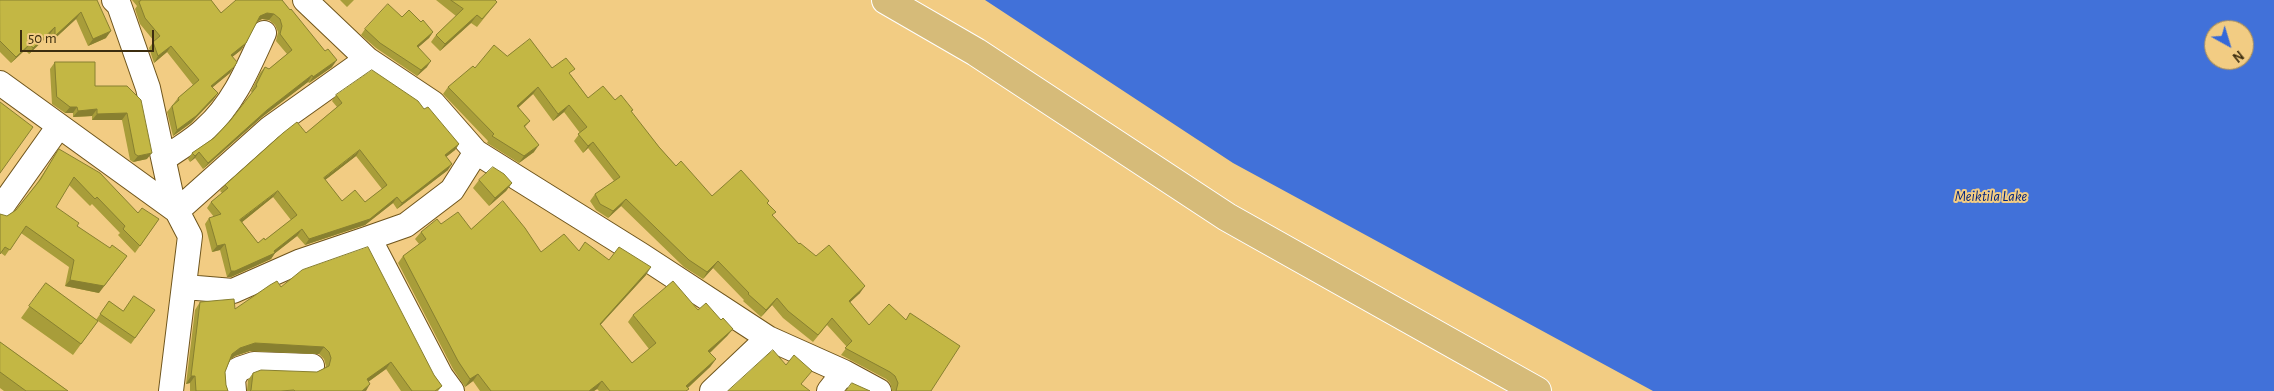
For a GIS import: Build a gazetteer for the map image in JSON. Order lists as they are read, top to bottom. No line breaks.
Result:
{"water":["Meiktila Lake"],"scale_bar":"50 m","north":"bottom right"}
